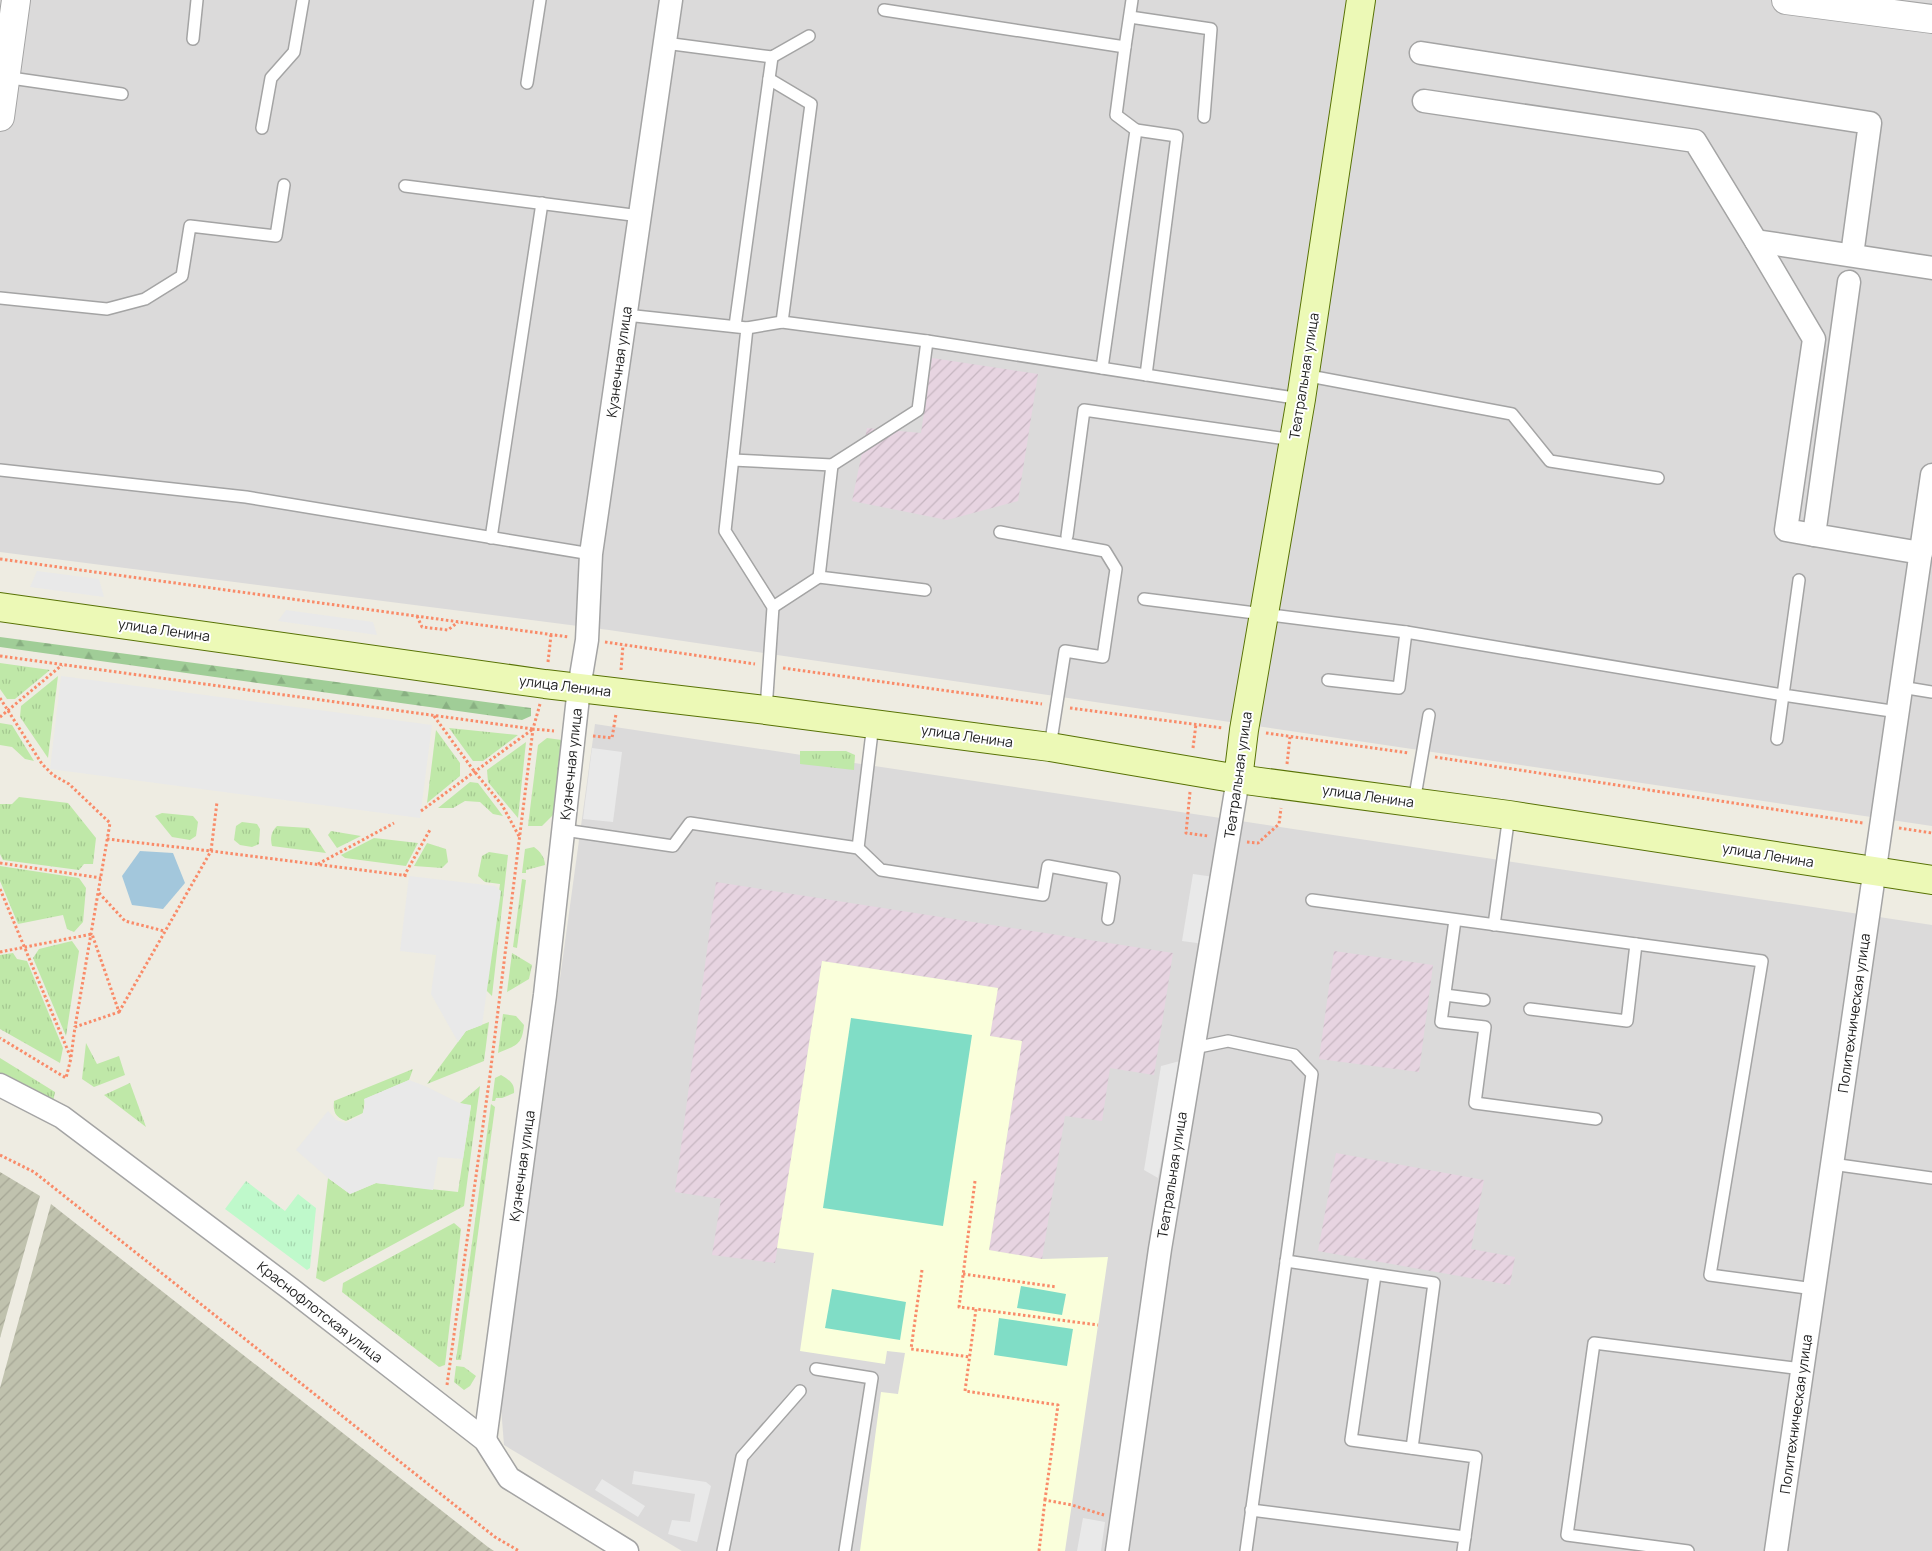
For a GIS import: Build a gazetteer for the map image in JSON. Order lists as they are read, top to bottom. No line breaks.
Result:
{"streets":{"main road":["Театральная улица","улица Ленина"],"street":["Кузнечная улица","Политехническая улица","Краснофлотская улица"]},"crossings":[["Кузнечная улица","улица Ленина"],["Кузнечная улица","Краснофлотская улица"],["Театральная улица","улица Ленина"],["улица Ленина","Политехническая улица"]]}
